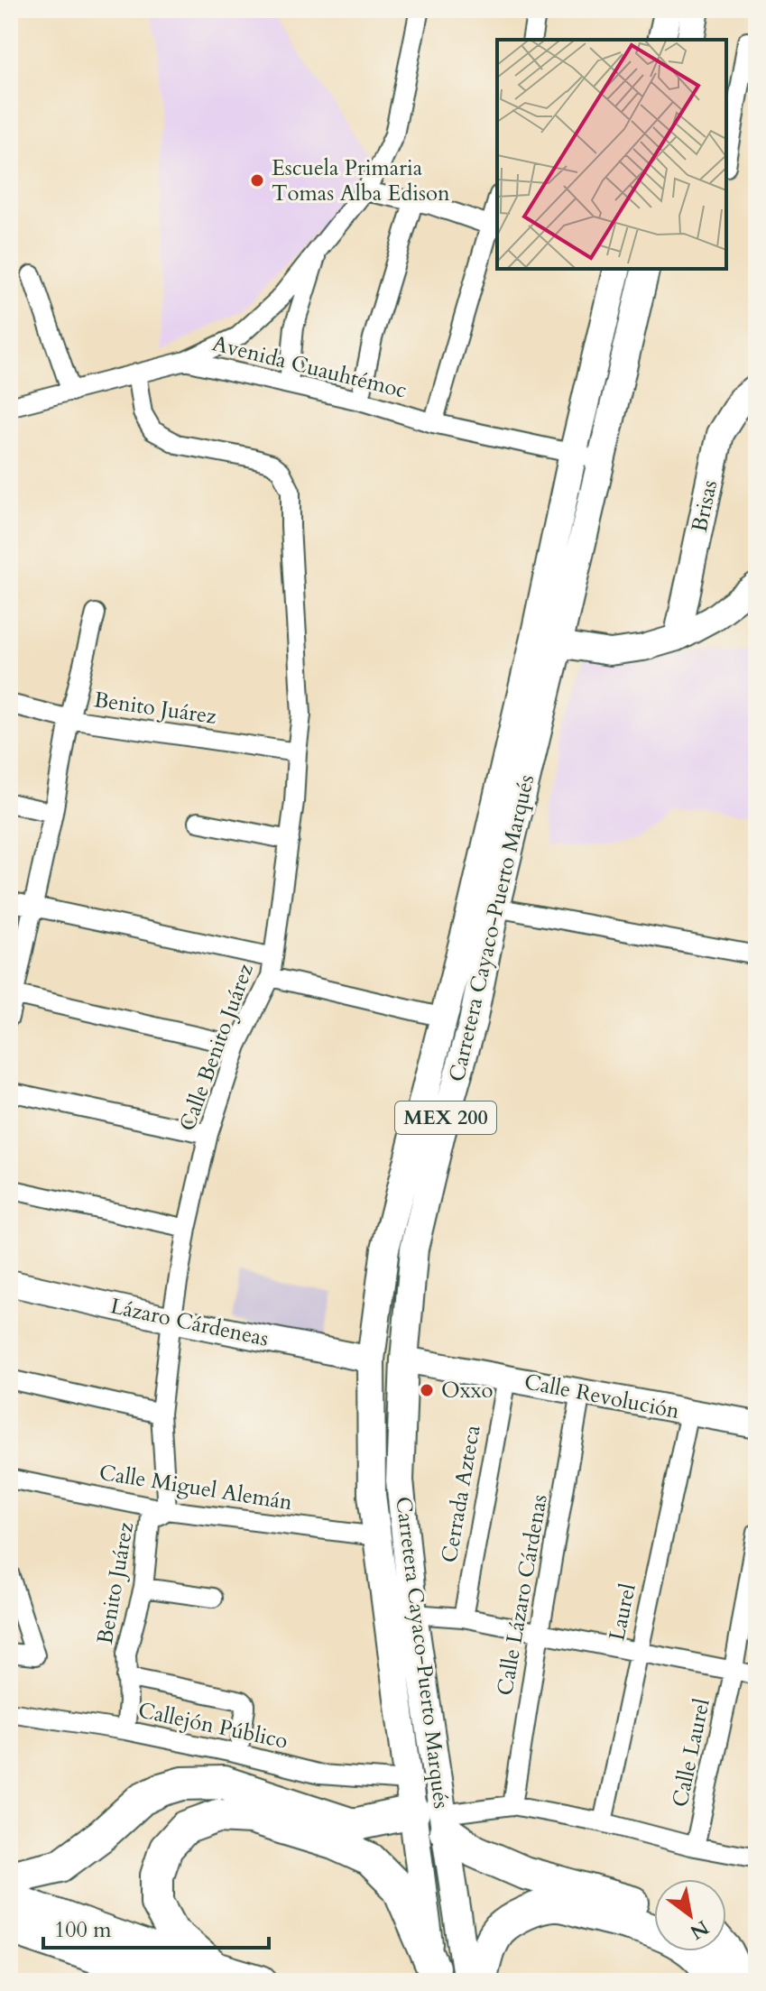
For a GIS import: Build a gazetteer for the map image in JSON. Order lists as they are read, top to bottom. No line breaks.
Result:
{"streets":{"main road":["Carretera Cayaco-Puerto Marqués","MEX 200"],"street":["Avenida Cuauhtémoc","Brisas","Benito Juárez","Calle Benito Juárez","Lázaro Cárdeneas","Calle Revolución","Calle Miguel Alemán","Cerrada Azteca","Calle Lázaro Cárdenas","Laurel","Callejón Público","Calle Laurel"]},"crossings":[["Avenida Cuauhtémoc","Carretera Cayaco-Puerto Marqués"],["Avenida Cuauhtémoc","Calle Benito Juárez"],["Benito Juárez","Calle Benito Juárez"],["Benito Juárez","Calle Miguel Alemán"],["Benito Juárez","Callejón Público"],["Carretera Cayaco-Puerto Marqués","Lázaro Cárdeneas"],["Carretera Cayaco-Puerto Marqués","Calle Revolución"],["Carretera Cayaco-Puerto Marqués","Calle Miguel Alemán"],["Carretera Cayaco-Puerto Marqués","Callejón Público"],["Calle Benito Juárez","Lázaro Cárdeneas"],["Calle Benito Juárez","Calle Miguel Alemán"],["Calle Revolución","Cerrada Azteca"],["Calle Revolución","Calle Lázaro Cárdenas"],["Calle Revolución","Laurel"]],"places":["Escuela Primaria Tomas Alba Edison","Oxxo"],"scale_bar":"100 m","north":"bottom right"}
